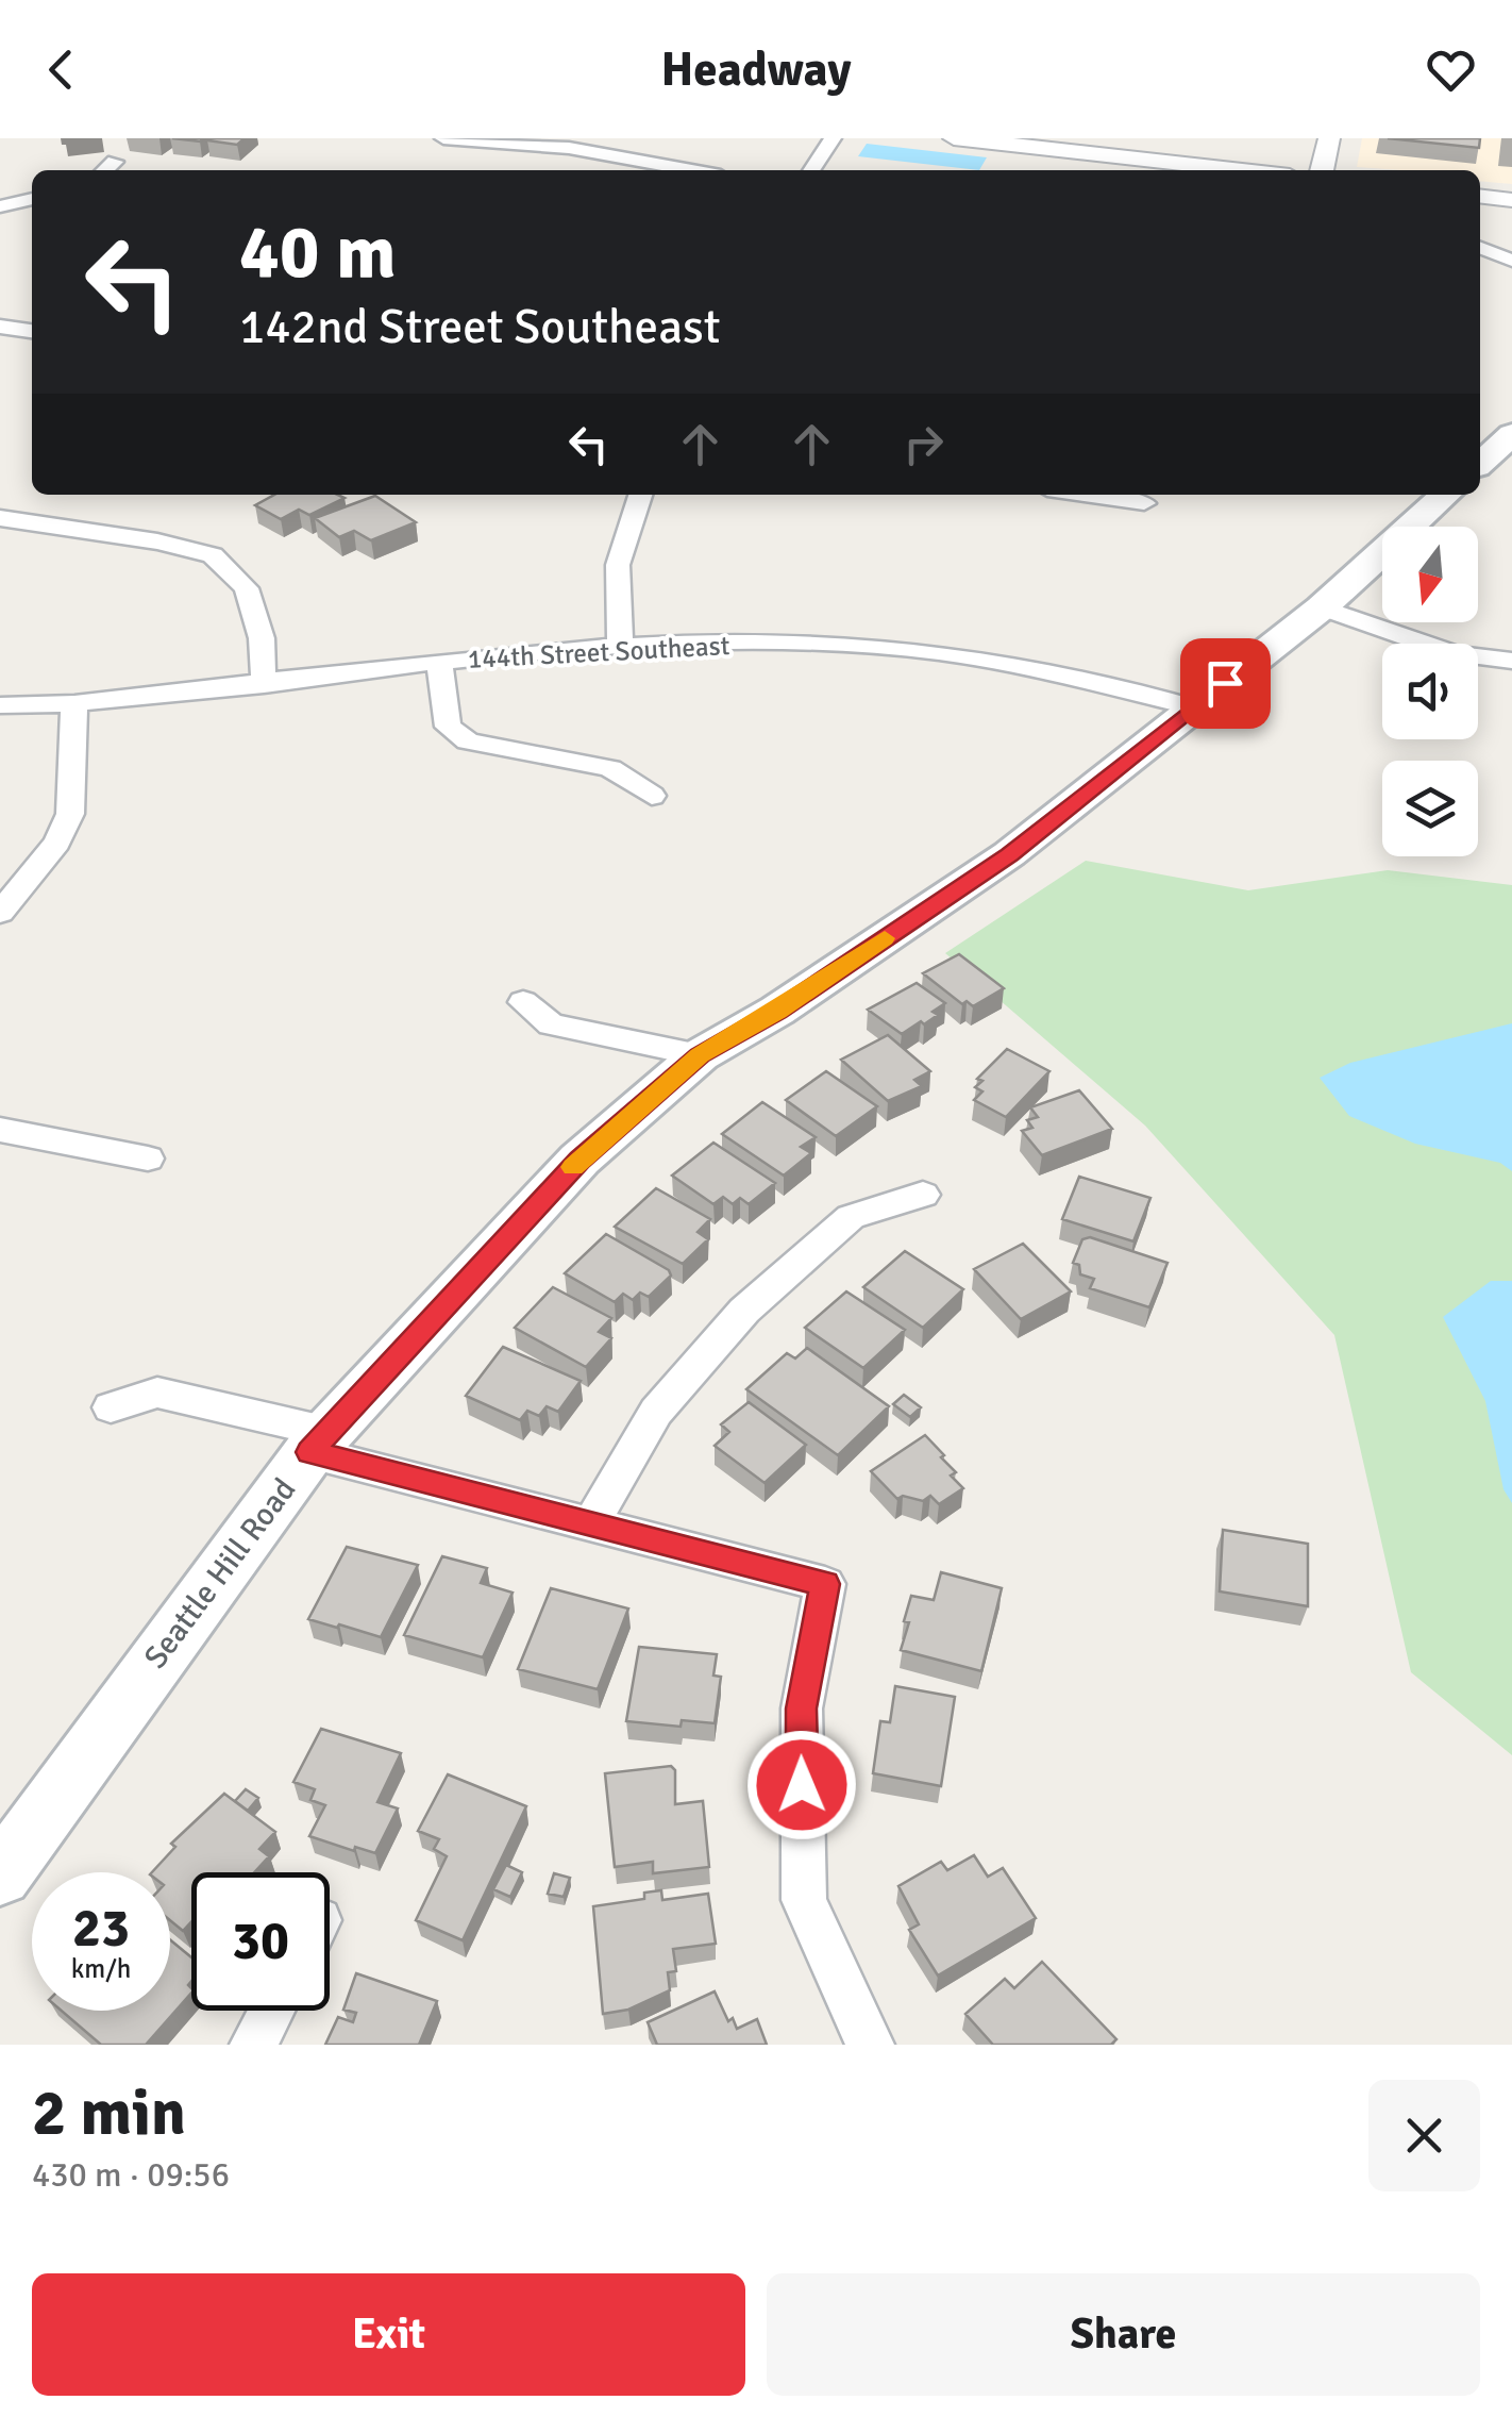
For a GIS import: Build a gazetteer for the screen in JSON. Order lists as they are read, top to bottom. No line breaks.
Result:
{"streets":{"main road":["Seattle Hill Road"],"street":["144th Street Southeast"]},"crossings":[["144th Street Southeast","Seattle Hill Road"]],"north":"bottom","page":{"header":"Headway","turn":["40 m","142nd Street Southeast"],"speed":"23 km/h","limit":"30","heading":["2 min","430 m · 09:56"],"buttons":["Exit","Share"]}}
